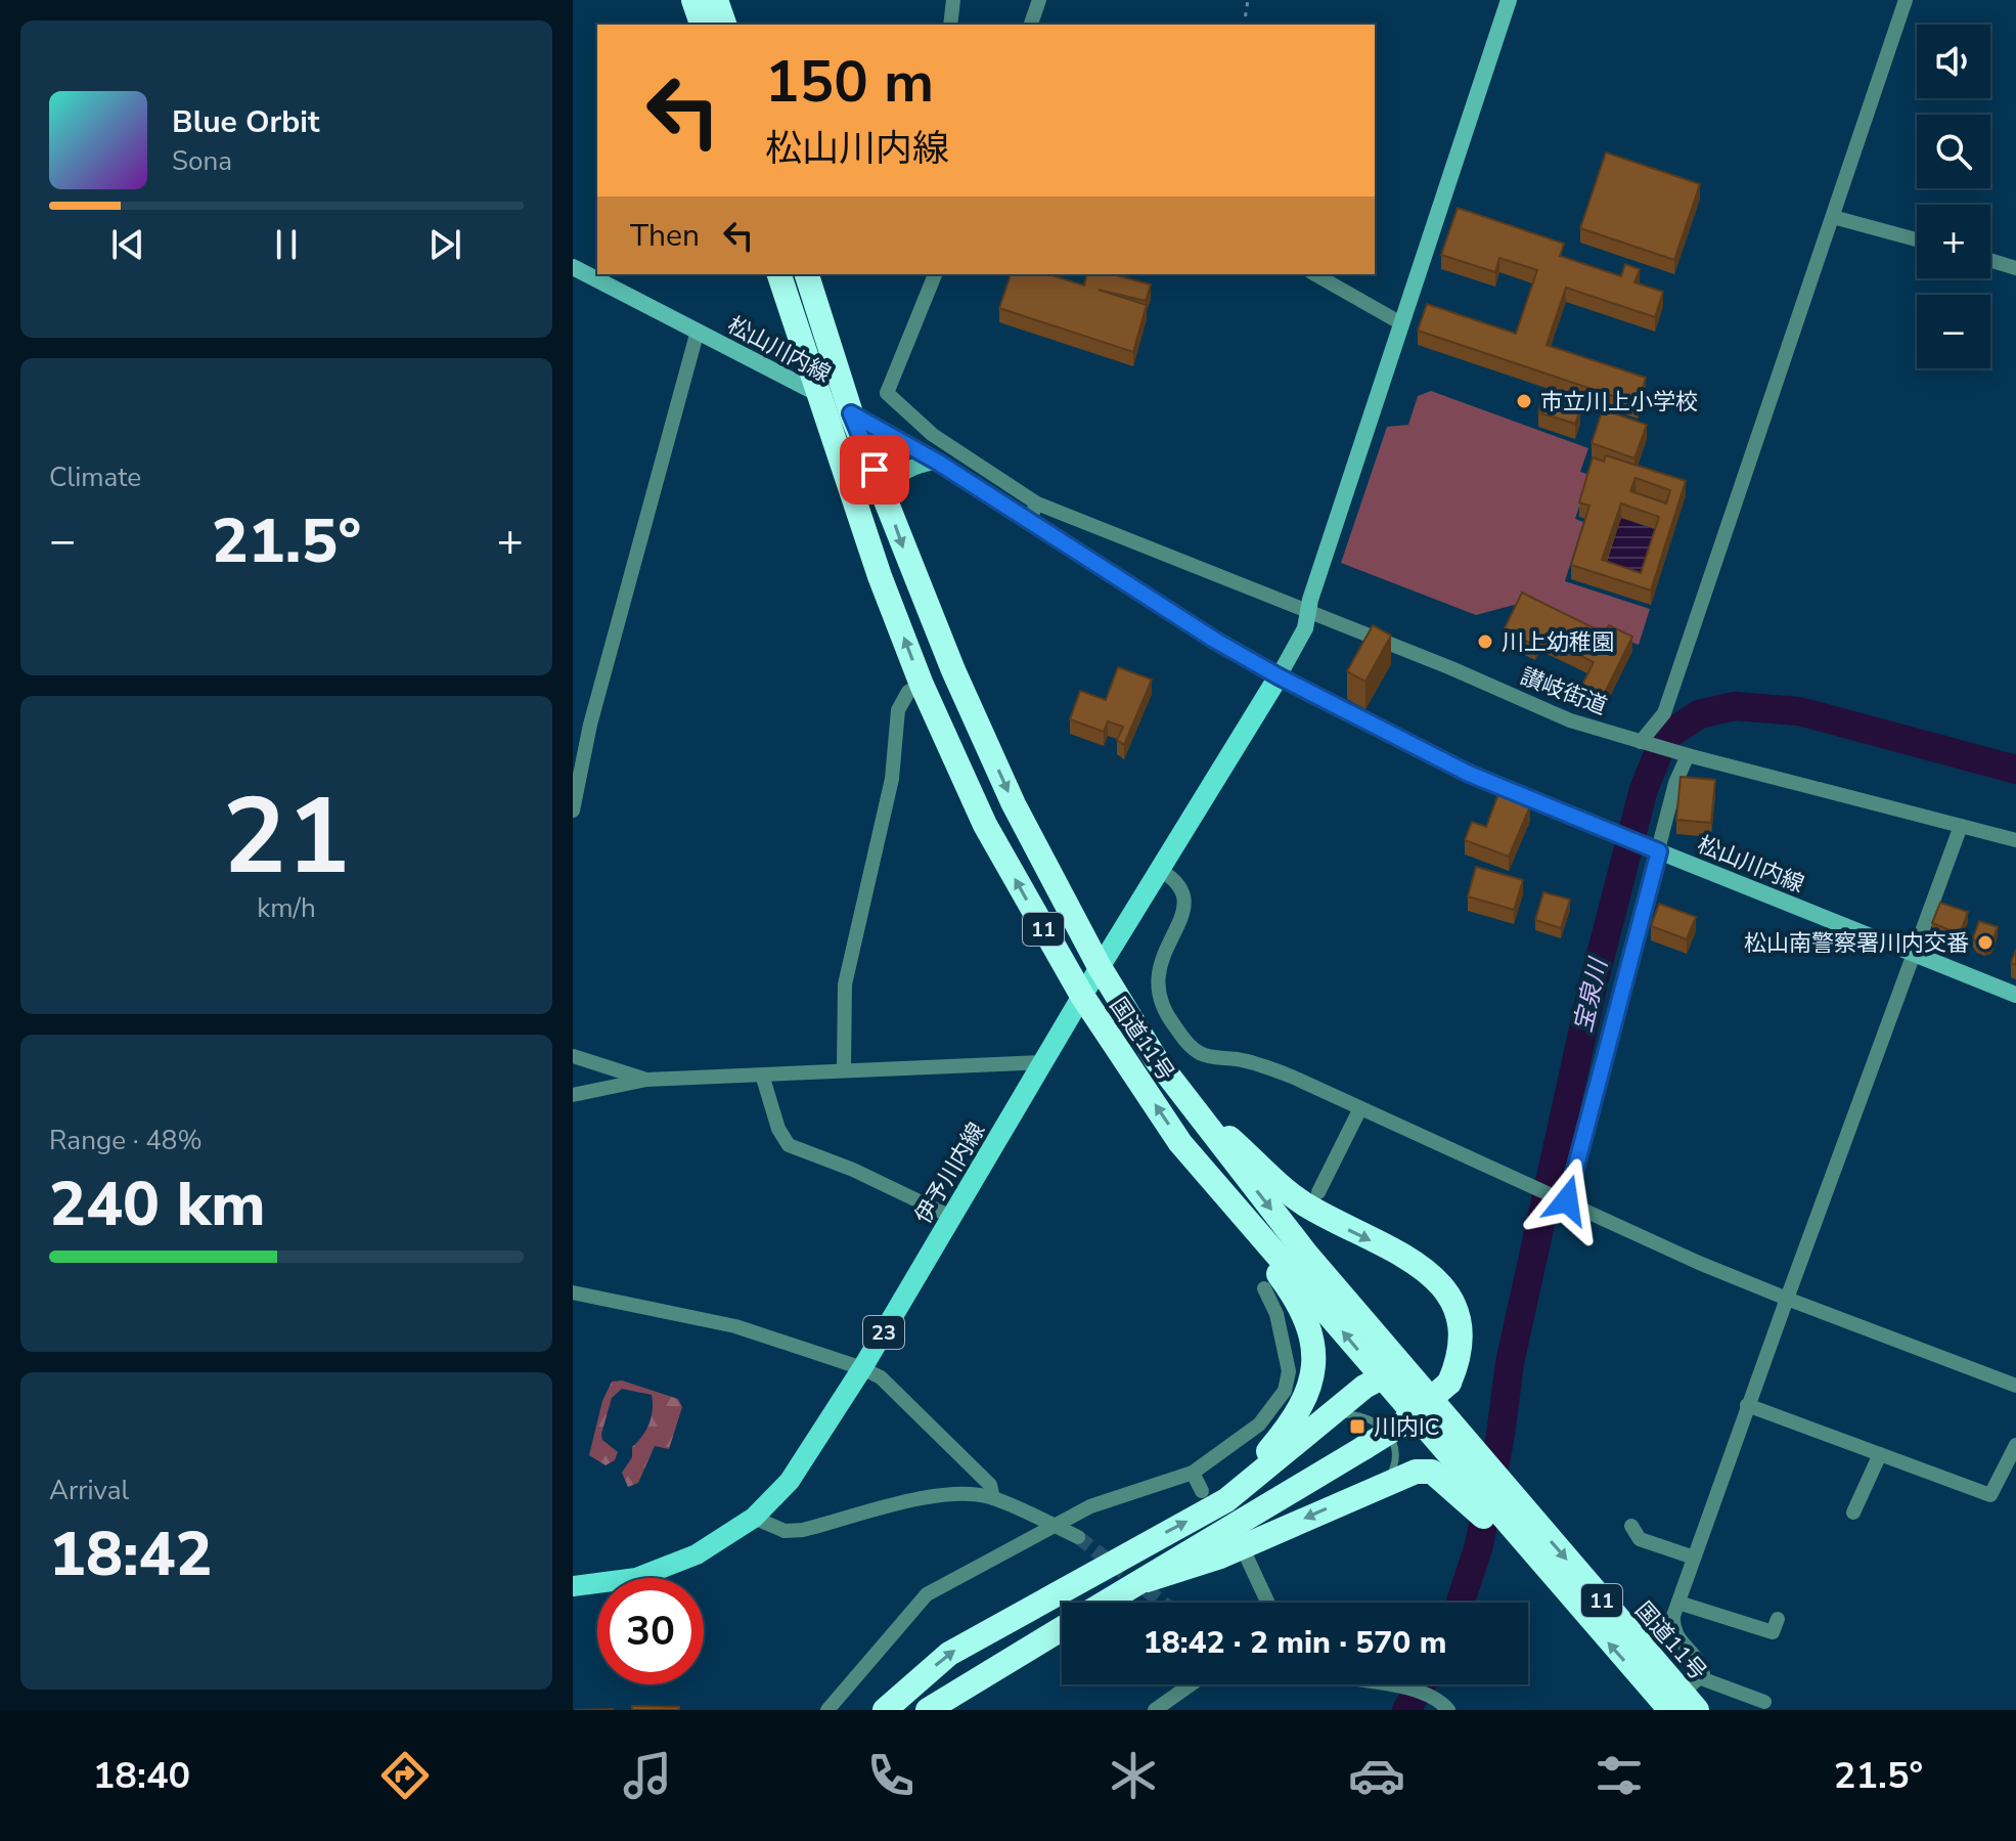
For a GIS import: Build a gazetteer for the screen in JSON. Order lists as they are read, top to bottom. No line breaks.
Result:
{"streets":{"highway":["11","国道11号"],"main road":["松山川内線","伊予川内線","23"],"street":["讃岐街道"]},"crossings":[["松山川内線","国道11号"],["松山川内線","伊予川内線"],["国道11号","伊予川内線"]],"water":["宝泉川"],"places":{"other":["市立川上小学校","川上幼稚園","松山南警察署川内交番"],"transit":["川内IC"]},"page":{"map_buttons":["+","−"],"turn":["150 m","松山川内線"],"song":["Blue Orbit","Sona"],"then":"Then","tile":["Climate",["21","km/h"],["Range · 48%","240 km"],["Arrival","18:42"]],"heat":["−","21.5°","+"],"limit":"30","trip":"18:42 · 2 min · 570 m","tabs":["18:40","21.5°"]}}
